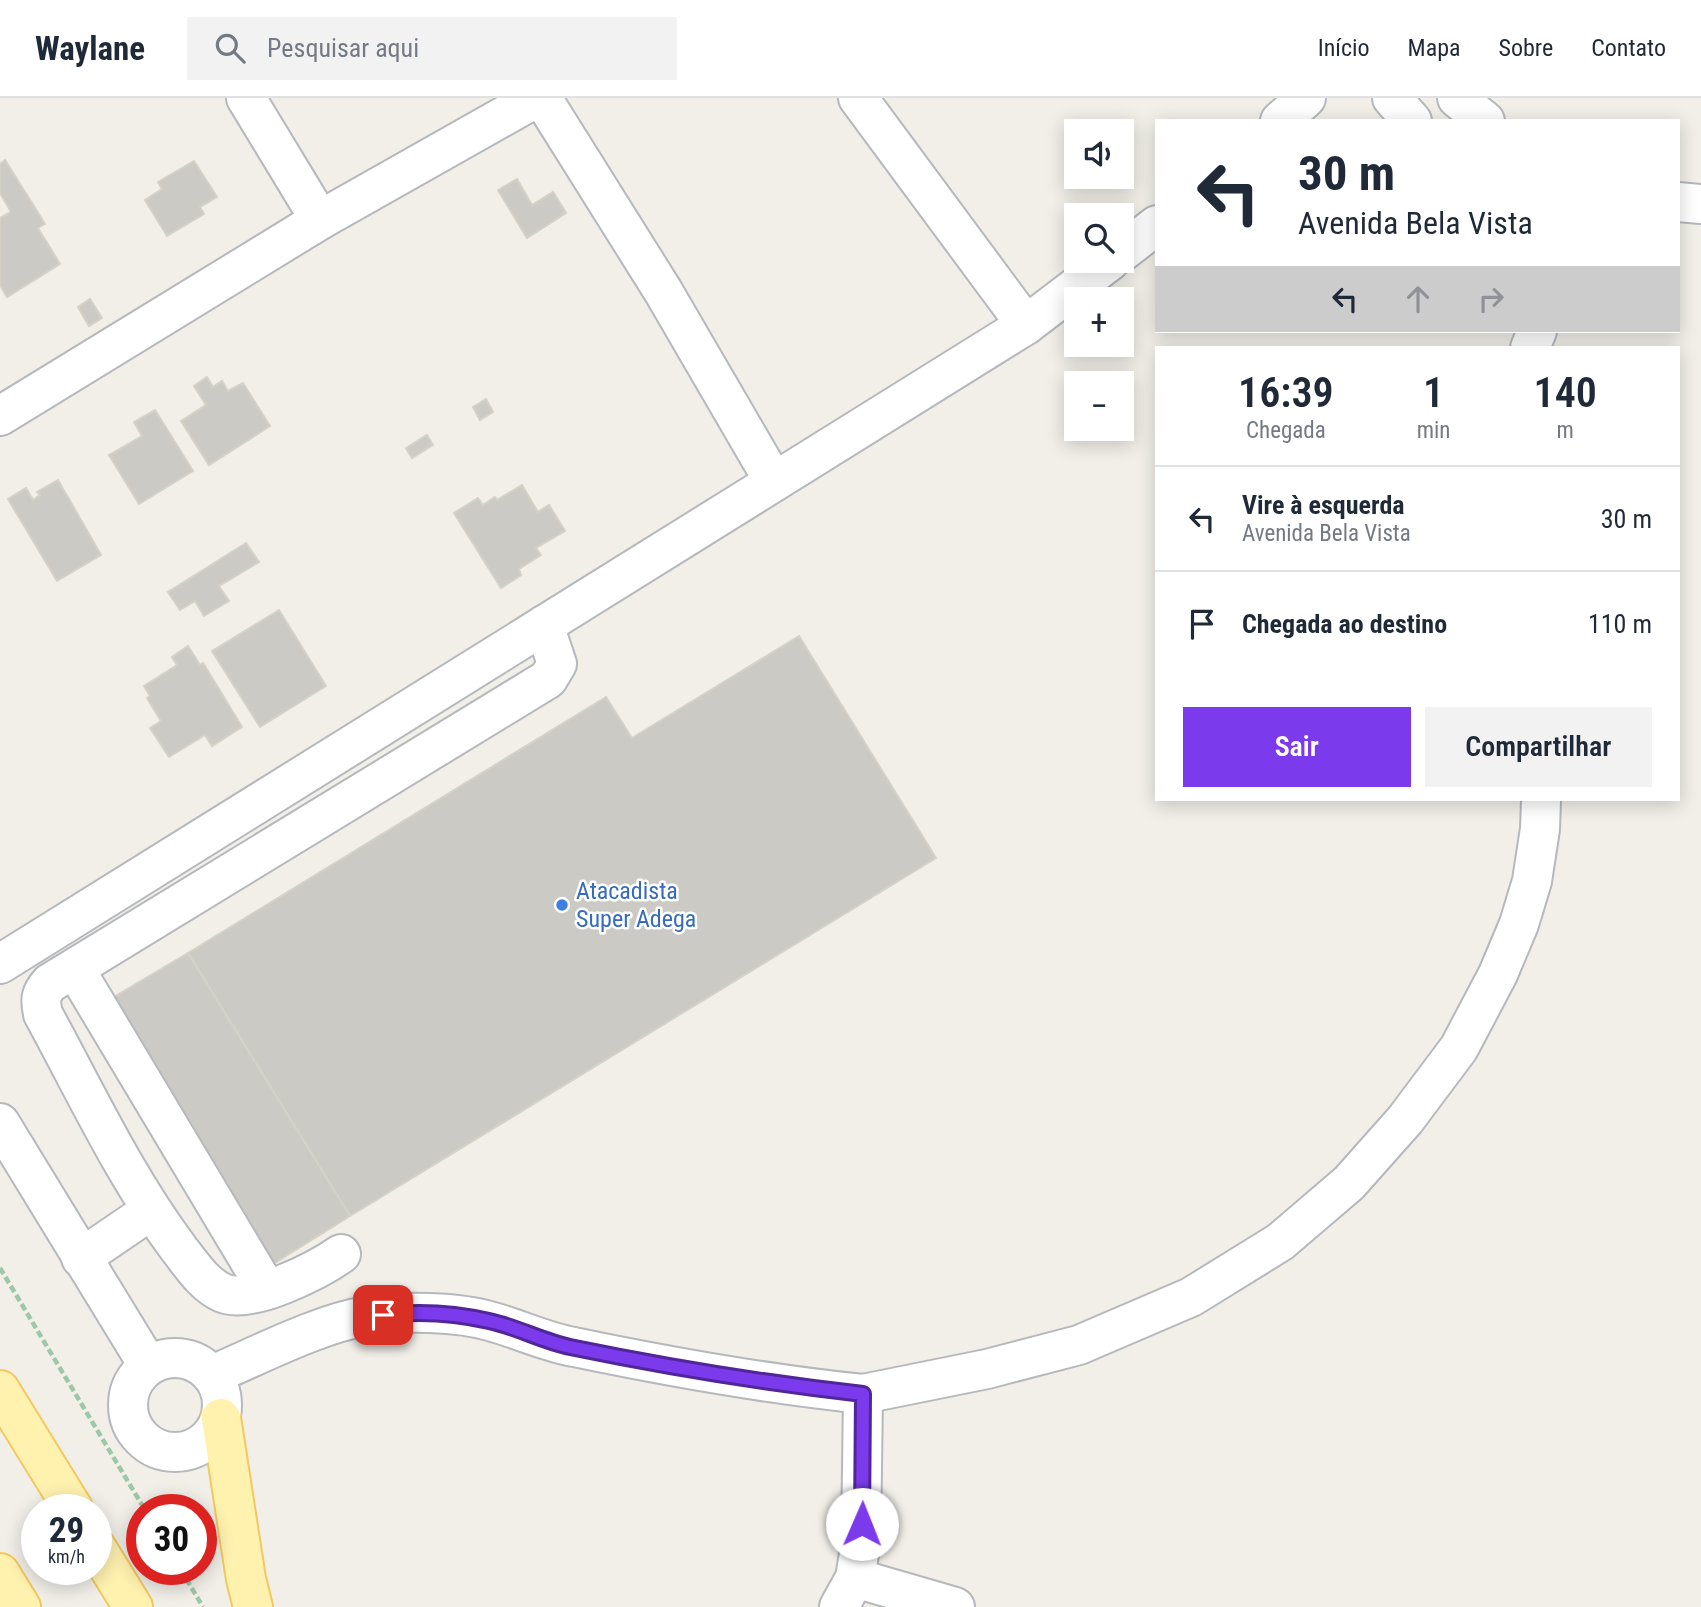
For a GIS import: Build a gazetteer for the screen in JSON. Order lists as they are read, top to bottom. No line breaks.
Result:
{"places":["Atacadista Super Adega"],"page":{"header":"Waylane","search":"Pesquisar aqui","nav":["Início","Mapa","Sobre","Contato"],"map_buttons":["+","−"],"turn":["30 m","Avenida Bela Vista"],"eta":["16:39","Chegada","1","min","140","m"],"list":[{"name":"Vire à esquerda","note":"Avenida Bela Vista","value":"30 m"},{"name":"Chegada ao destino","value":"110 m"}],"buttons":["Sair","Compartilhar"],"speed":"29 km/h","limit":"30"}}
